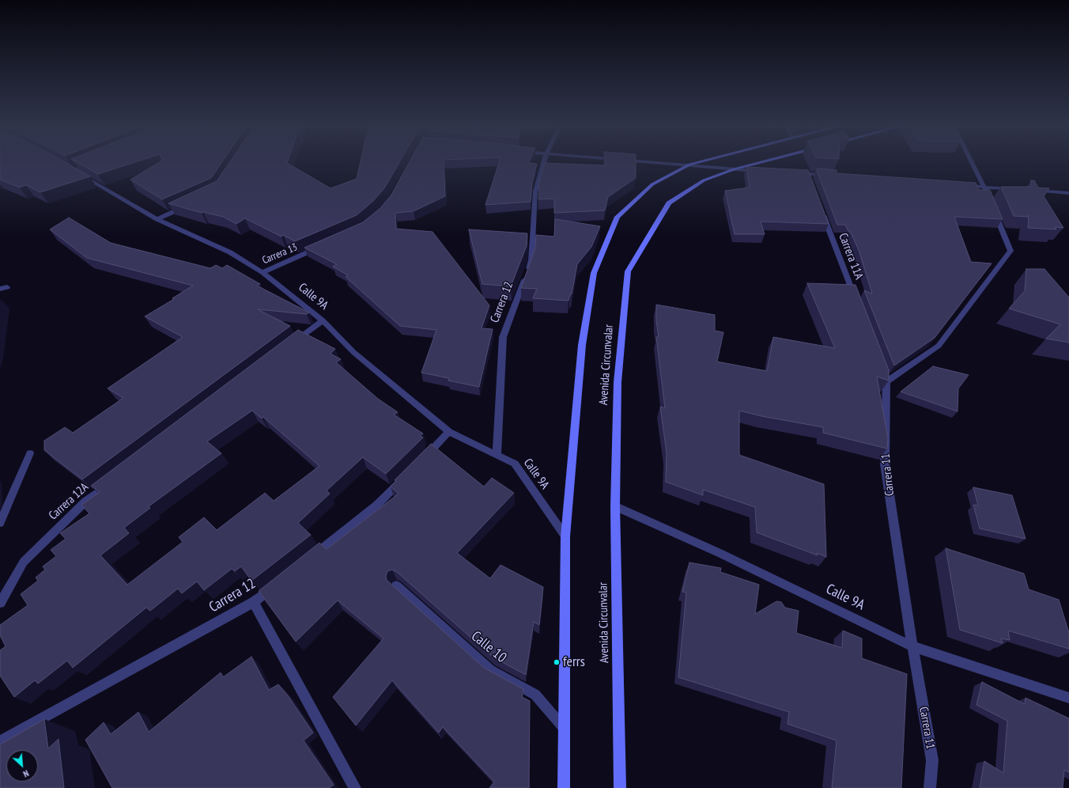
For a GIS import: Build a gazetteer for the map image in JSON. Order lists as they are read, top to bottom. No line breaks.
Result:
{"streets":{"main road":["Avenida Circunvalar"],"street":["Carrera 13","Carrera 11A","Calle 9A","Carrera 12","Carrera 11","Carrera 12A","Calle 10"]},"crossings":[["Carrera 13","Calle 9A"],["Calle 9A","Carrera 12"],["Calle 9A","Avenida Circunvalar"],["Calle 9A","Carrera 11"],["Avenida Circunvalar","Calle 10"]],"places":["ferrs"],"north":"bottom right"}
